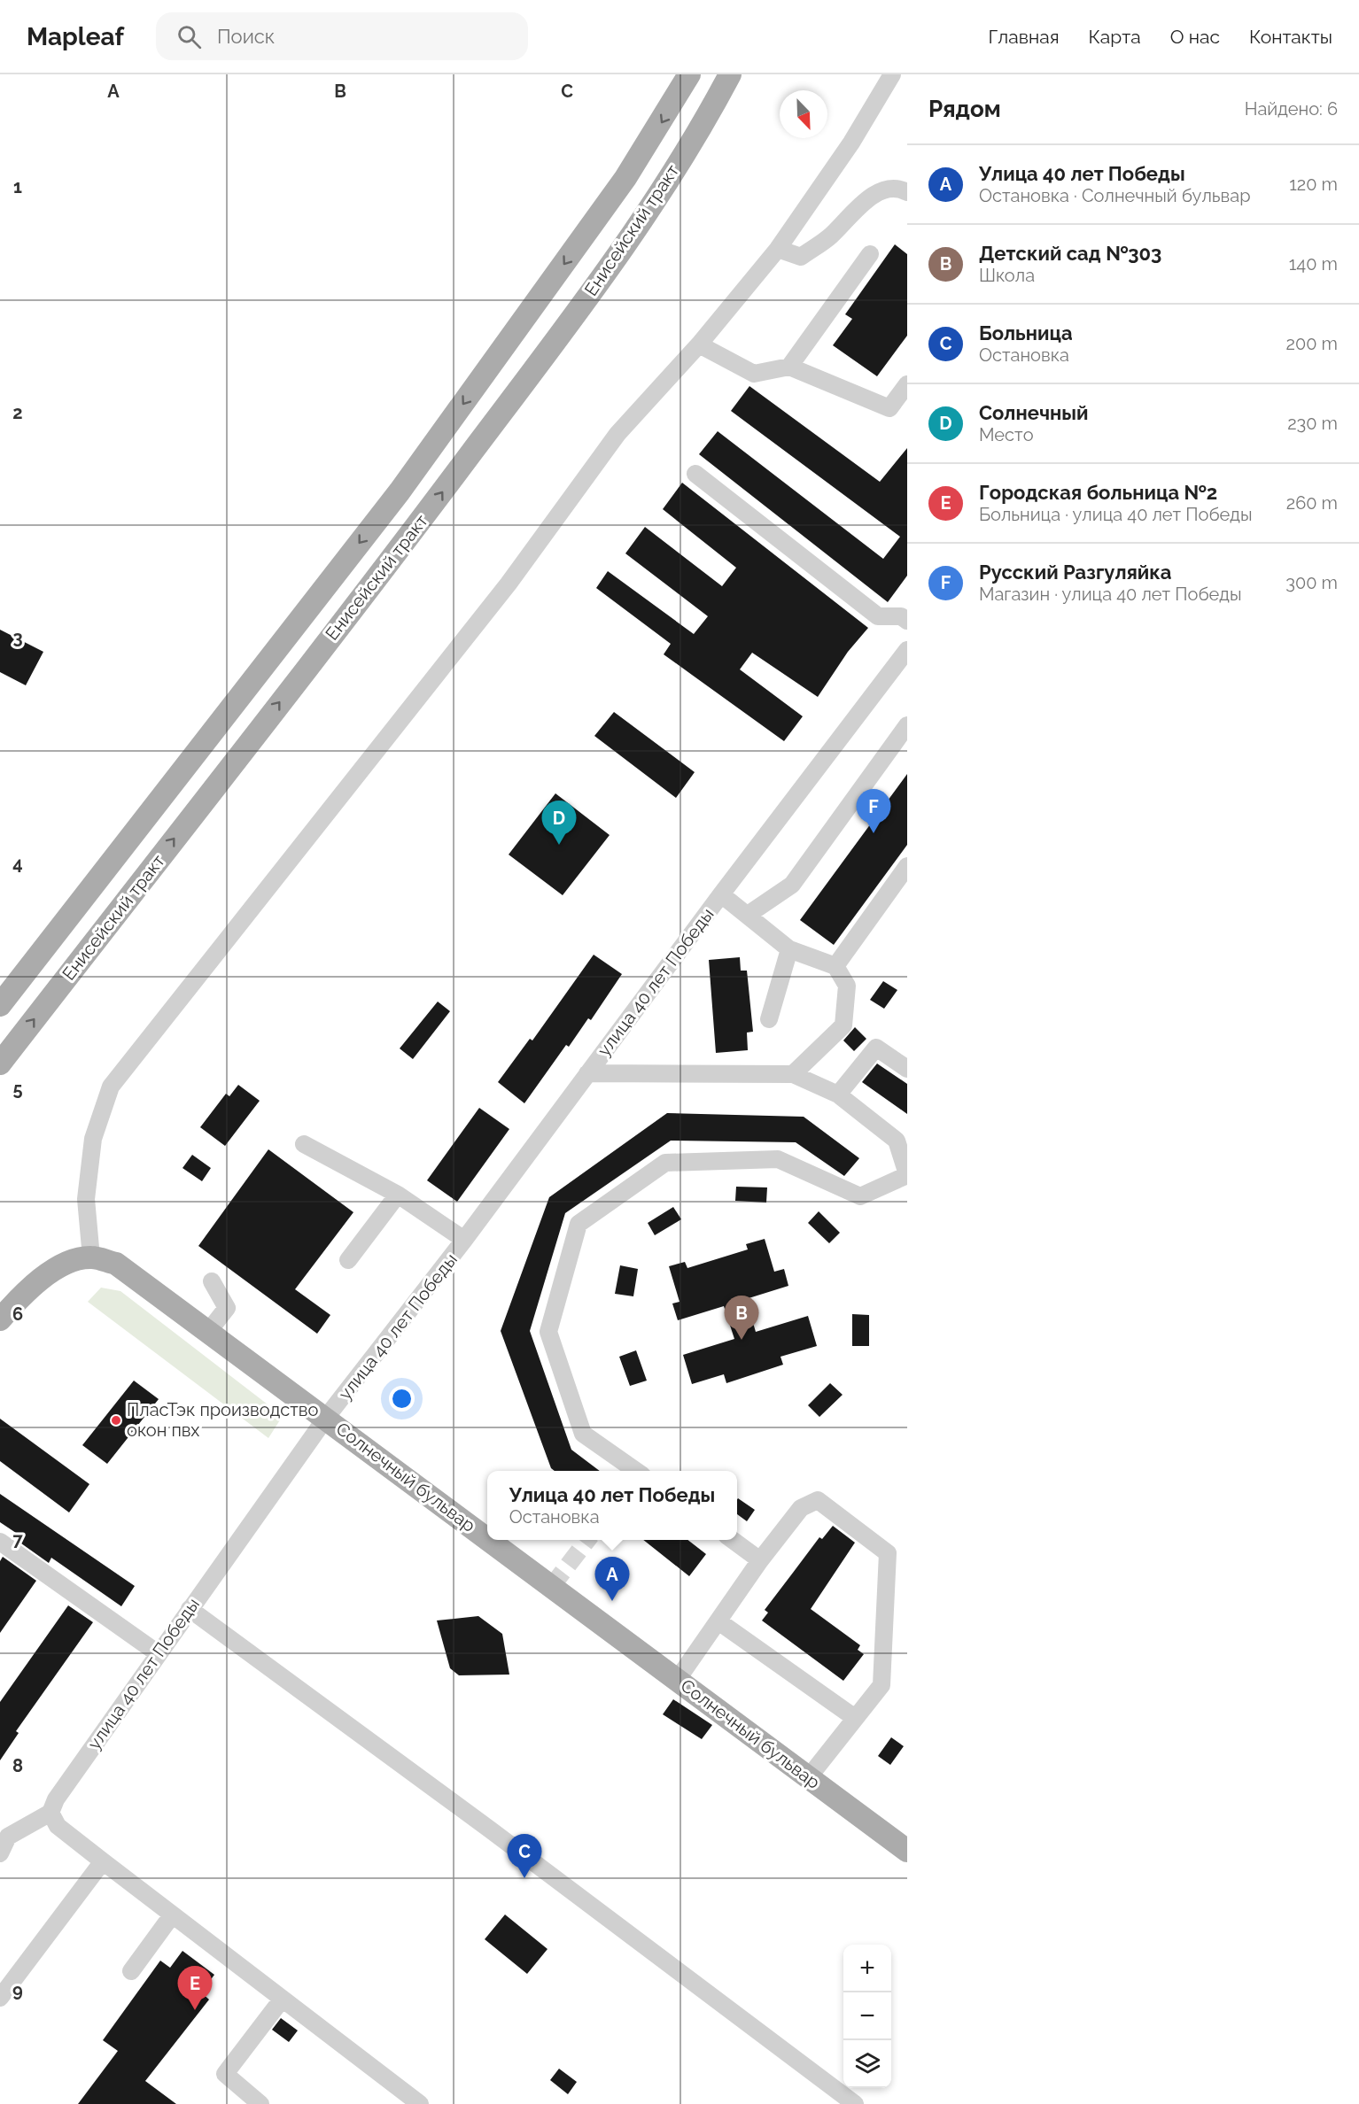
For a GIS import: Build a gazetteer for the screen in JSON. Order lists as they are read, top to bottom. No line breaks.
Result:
{"streets":{"main road":["Енисейский тракт","Солнечный бульвар"],"street":["улица 40 лет Победы"]},"crossings":[["улица 40 лет Победы","Солнечный бульвар"]],"places":["ПласТэк производство окон пвх"],"north":"bottom right","page":{"header":"Mapleaf","search":"Поиск","nav":["Главная","Карта","О нас","Контакты"],"heading":["Рядом","Найдено: 6"],"list":[{"mark":"A","name":"Улица 40 лет Победы","note":"Остановка · Солнечный бульвар","value":"120 m"},{"mark":"B","name":"Детский сад №303","note":"Школа","value":"140 m"},{"mark":"C","name":"Больница","note":"Остановка","value":"200 m"},{"mark":"D","name":"Солнечный","note":"Место","value":"230 m"},{"mark":"E","name":"Городская больница №2","note":"Больница · улица 40 лет Победы","value":"260 m"},{"mark":"F","name":"Русский Разгуляйка","note":"Магазин · улица 40 лет Победы","value":"300 m"}],"pins":["F","D","B","A","C","E"],"popup":["Улица 40 лет Победы","Остановка"],"map_buttons":["+","−"]},"grid":{"columns":["A","B","C"],"rows":["1","2","3","4","5","6","7","8","9"]}}
